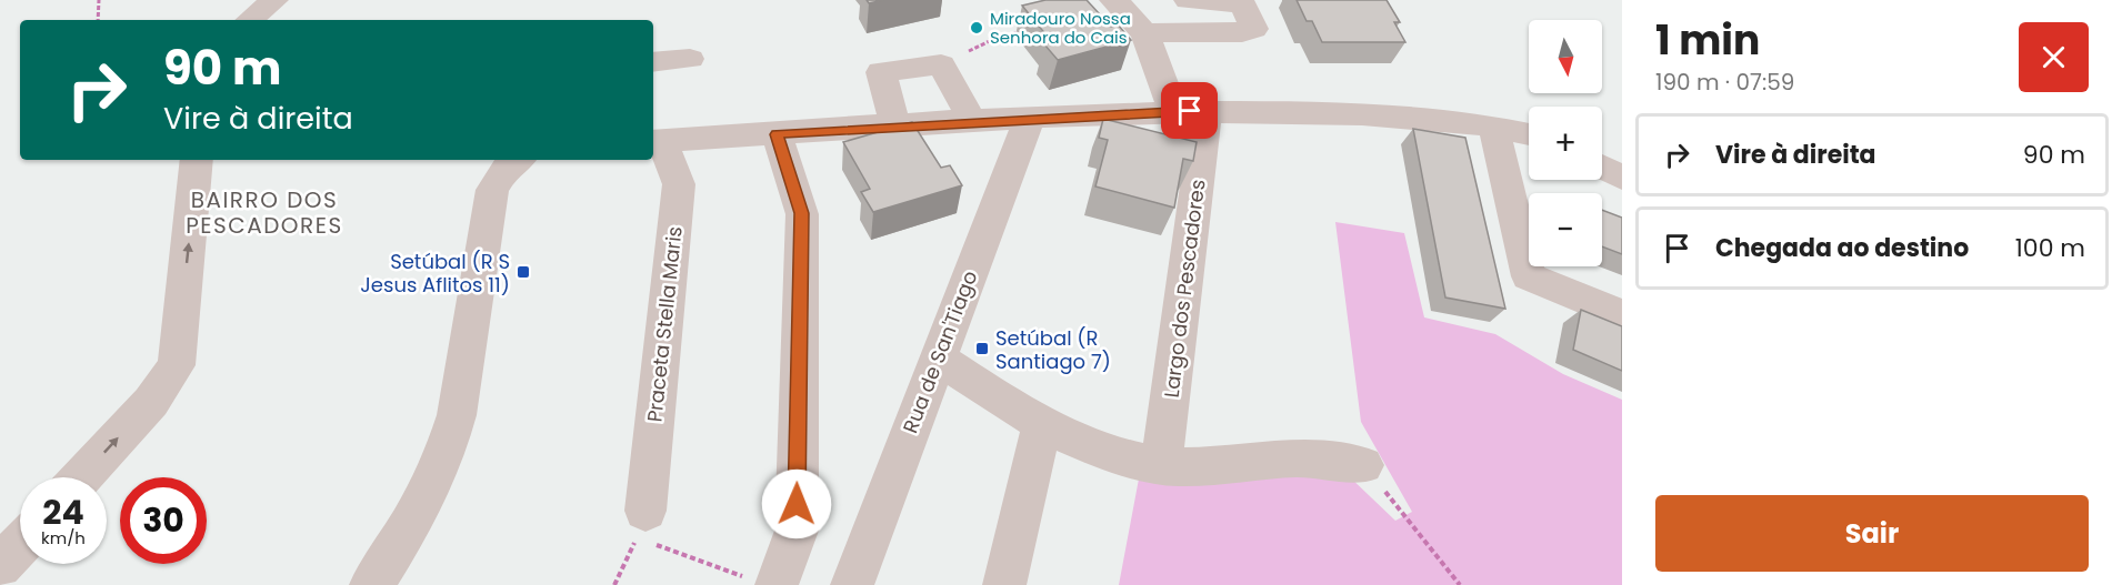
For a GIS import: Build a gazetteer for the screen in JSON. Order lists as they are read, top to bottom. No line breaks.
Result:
{"streets":{"street":["Largo dos Pescadores","Praceta Stella Maris","Rua de San'Tiago"]},"districts":["BAIRRO DOS PESCADORES"],"places":{"other":["Miradouro Nossa Senhora do Cais"],"transit":["Setúbal (R S Jesus Aflitos 11)","Setúbal (R Santiago 7)"]},"north":"bottom","page":{"heading":["1 min","190 m · 07:59"],"map_buttons":["+","−"],"turn":["90 m","Vire à direita"],"list":[{"name":"Vire à direita","value":"90 m"},{"name":"Chegada ao destino","value":"100 m"}],"speed":"24 km/h","limit":"30","buttons":"Sair"}}
